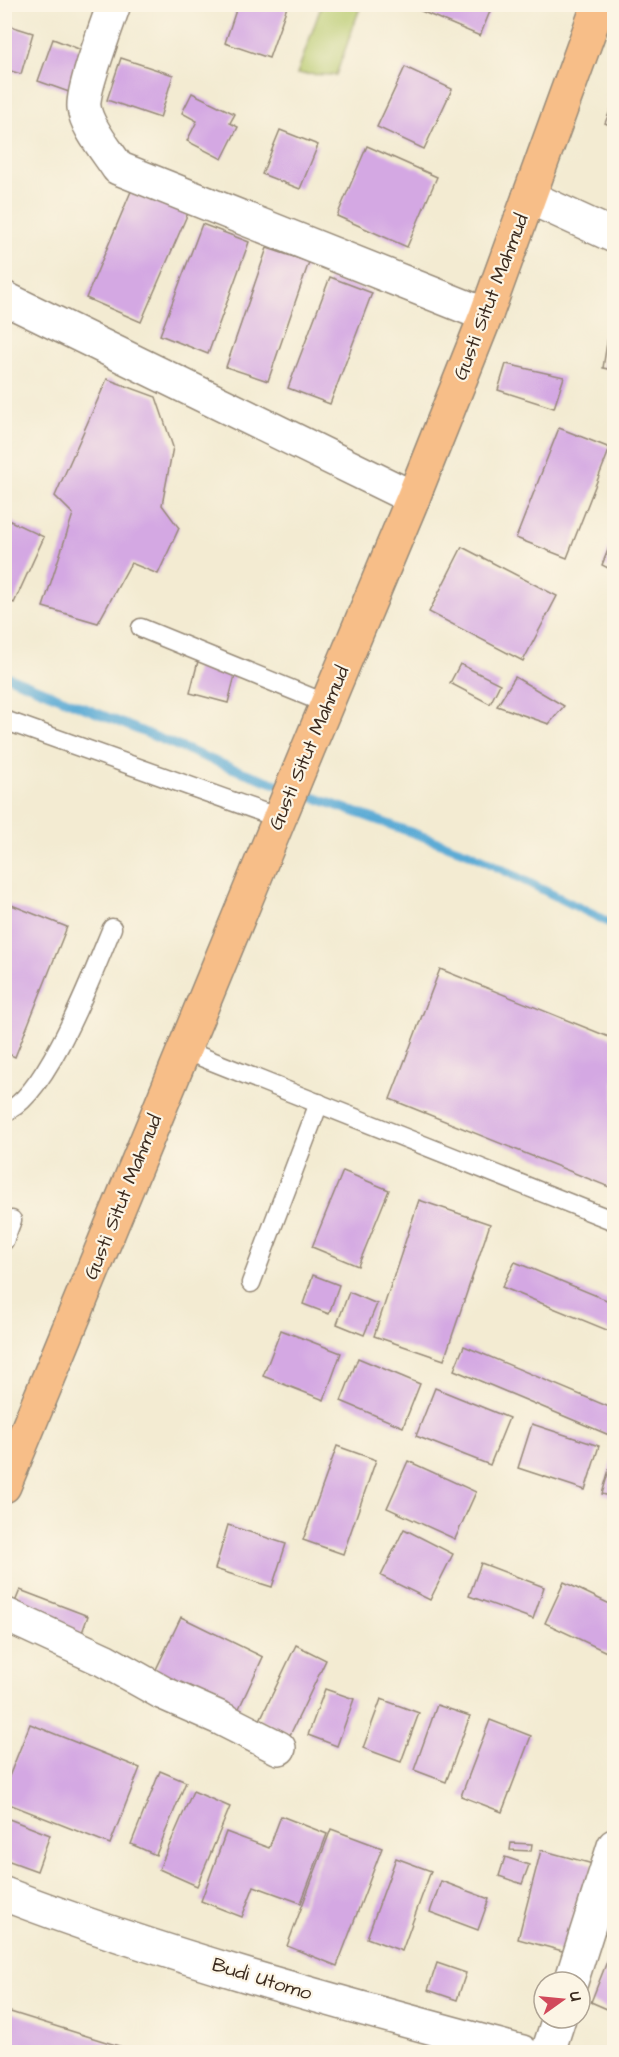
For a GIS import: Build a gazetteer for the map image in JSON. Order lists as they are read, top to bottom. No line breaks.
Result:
{"streets":{"highway":["Gusti Situt Mahmud"],"street":["Budi Utomo"]},"north":"right"}
